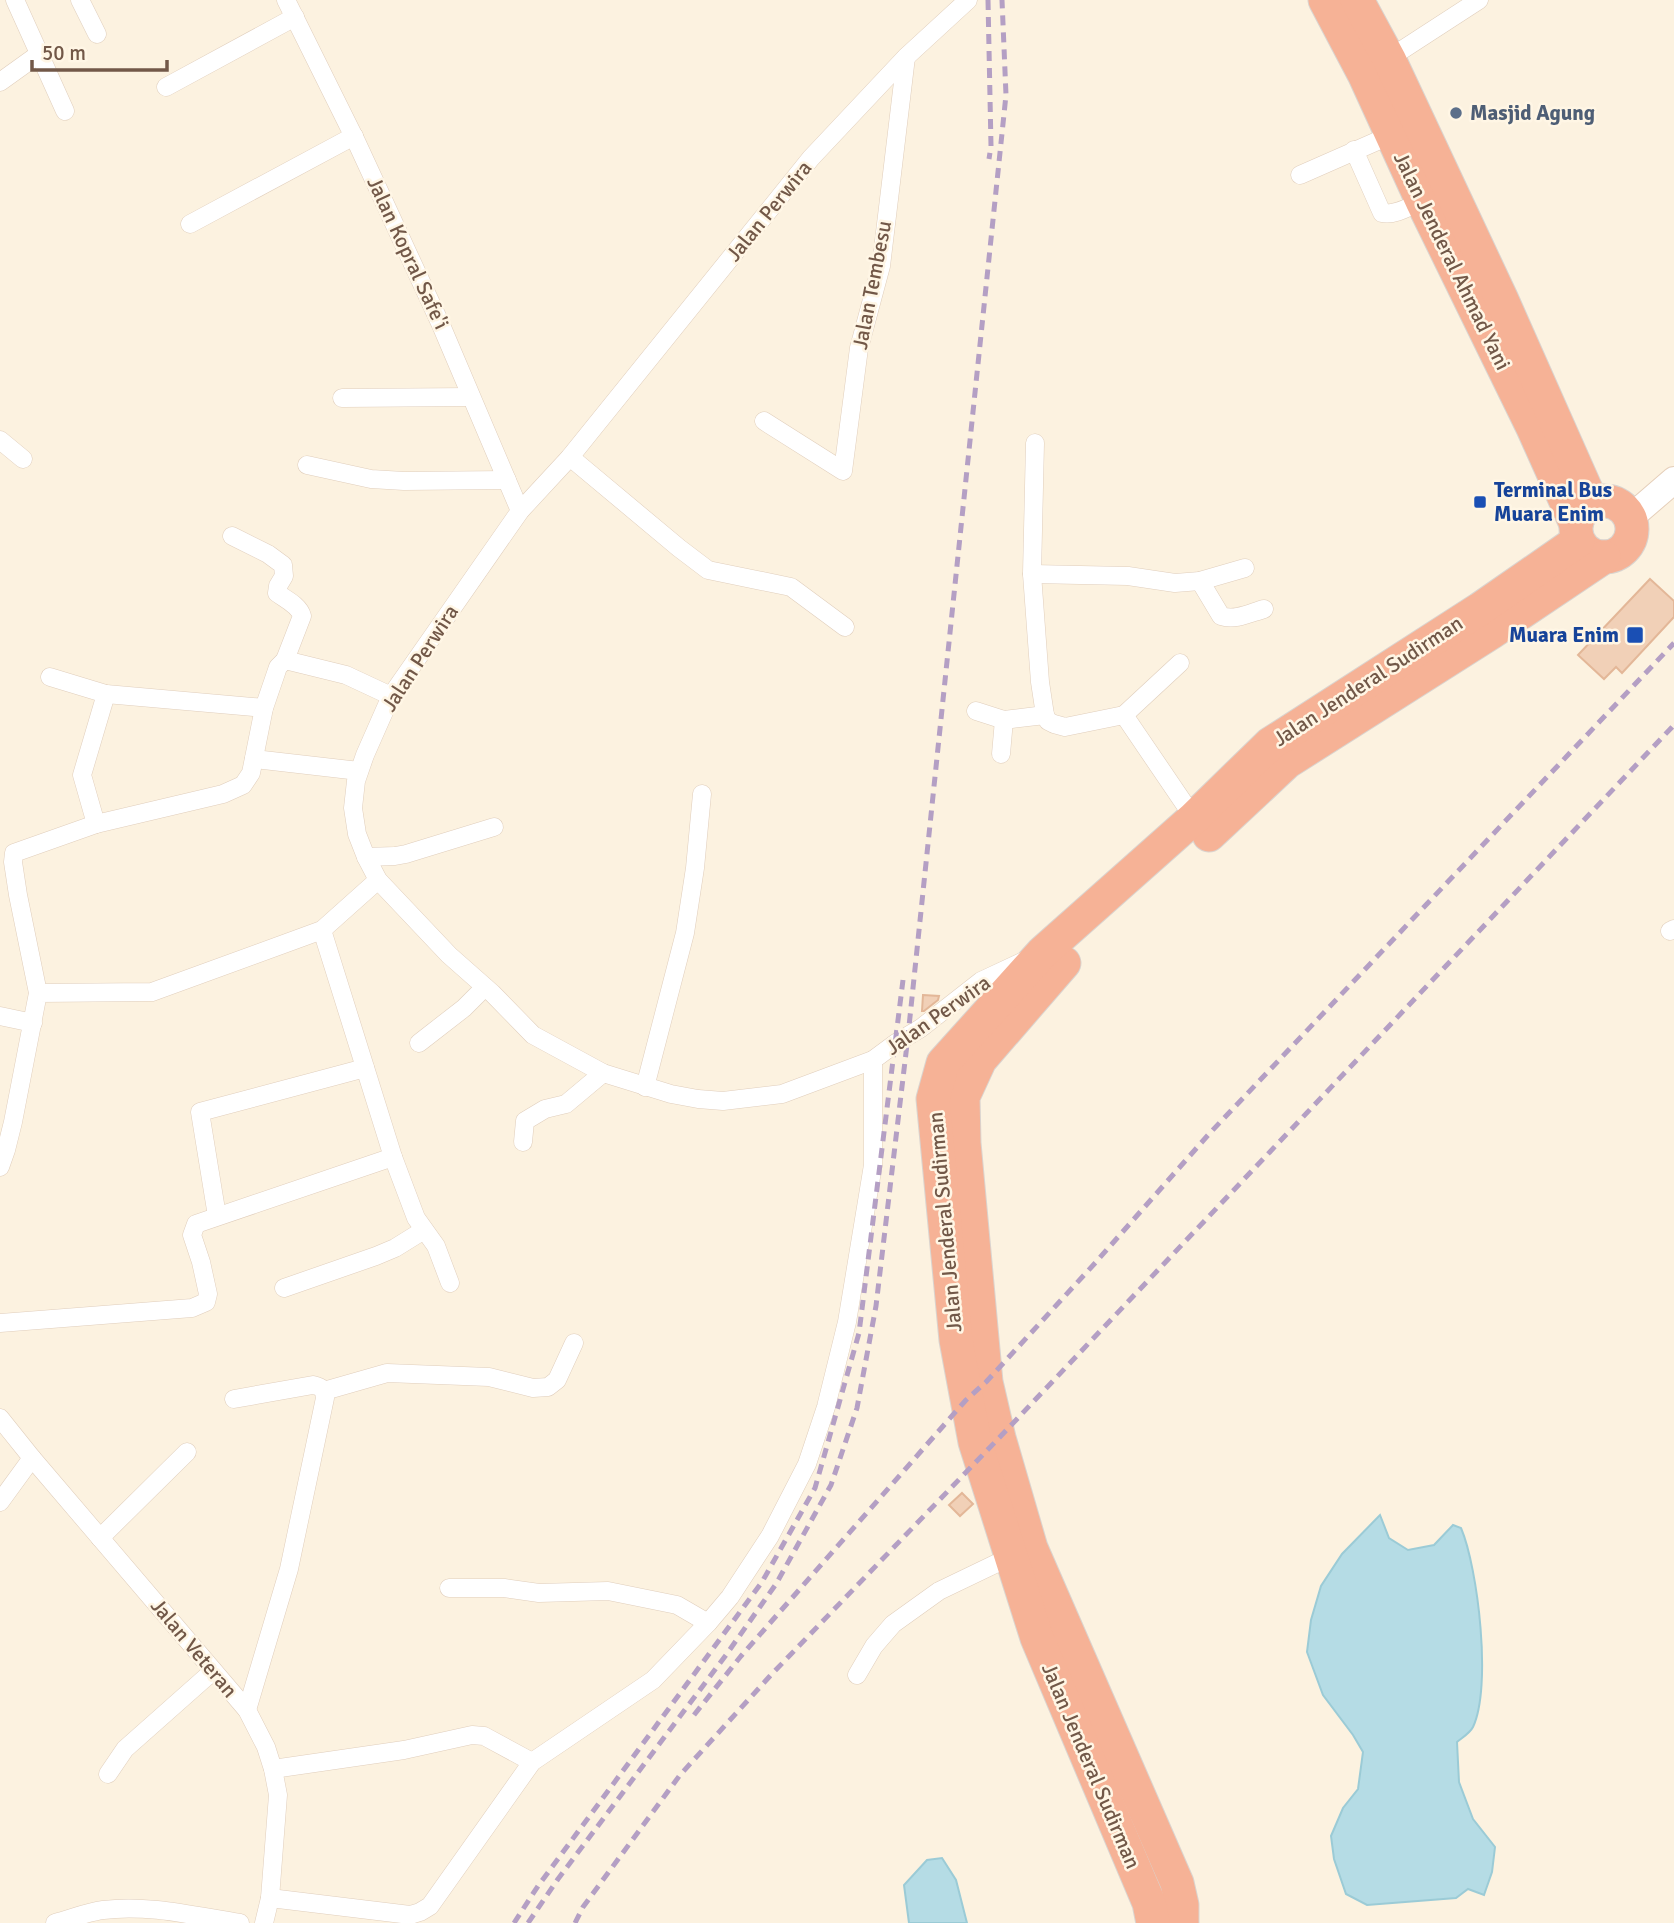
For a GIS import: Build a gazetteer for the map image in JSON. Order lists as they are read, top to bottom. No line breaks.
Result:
{"streets":{"highway":["Jalan Jenderal Ahmad Yani","Jalan Jenderal Sudirman"],"street":["Jalan Perwira","Jalan Kopral Safe'i","Jalan Tembesu","Jalan Veteran"]},"crossings":[["Jalan Perwira","Jalan Kopral Safe'i"],["Jalan Perwira","Jalan Tembesu"],["Jalan Perwira","Jalan Jenderal Sudirman"],["Jalan Jenderal Ahmad Yani","Jalan Jenderal Sudirman"]],"places":{"other":["Masjid Agung"],"transit":["Terminal Bus Muara Enim","Muara Enim"]},"scale_bar":"50 m"}
